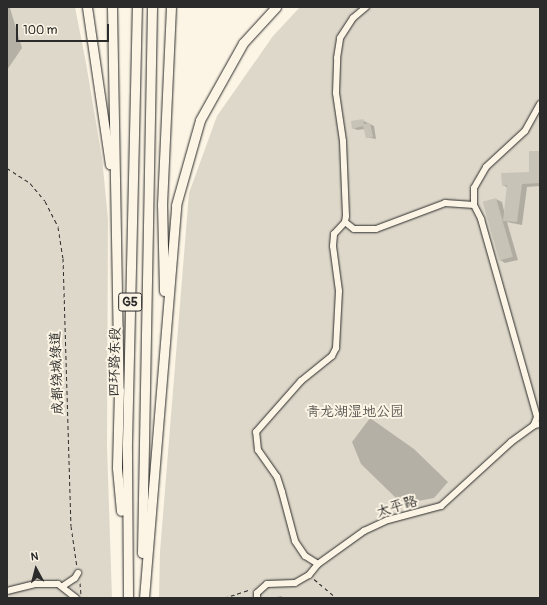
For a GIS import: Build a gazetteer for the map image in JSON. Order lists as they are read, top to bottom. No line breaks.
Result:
{"streets":{"highway":["G5","四环路东段"],"street":["太平路"],"path":["成都绕城绿道"]},"parks":["青龙湖湿地公园"],"scale_bar":"100 m","north":"top"}
